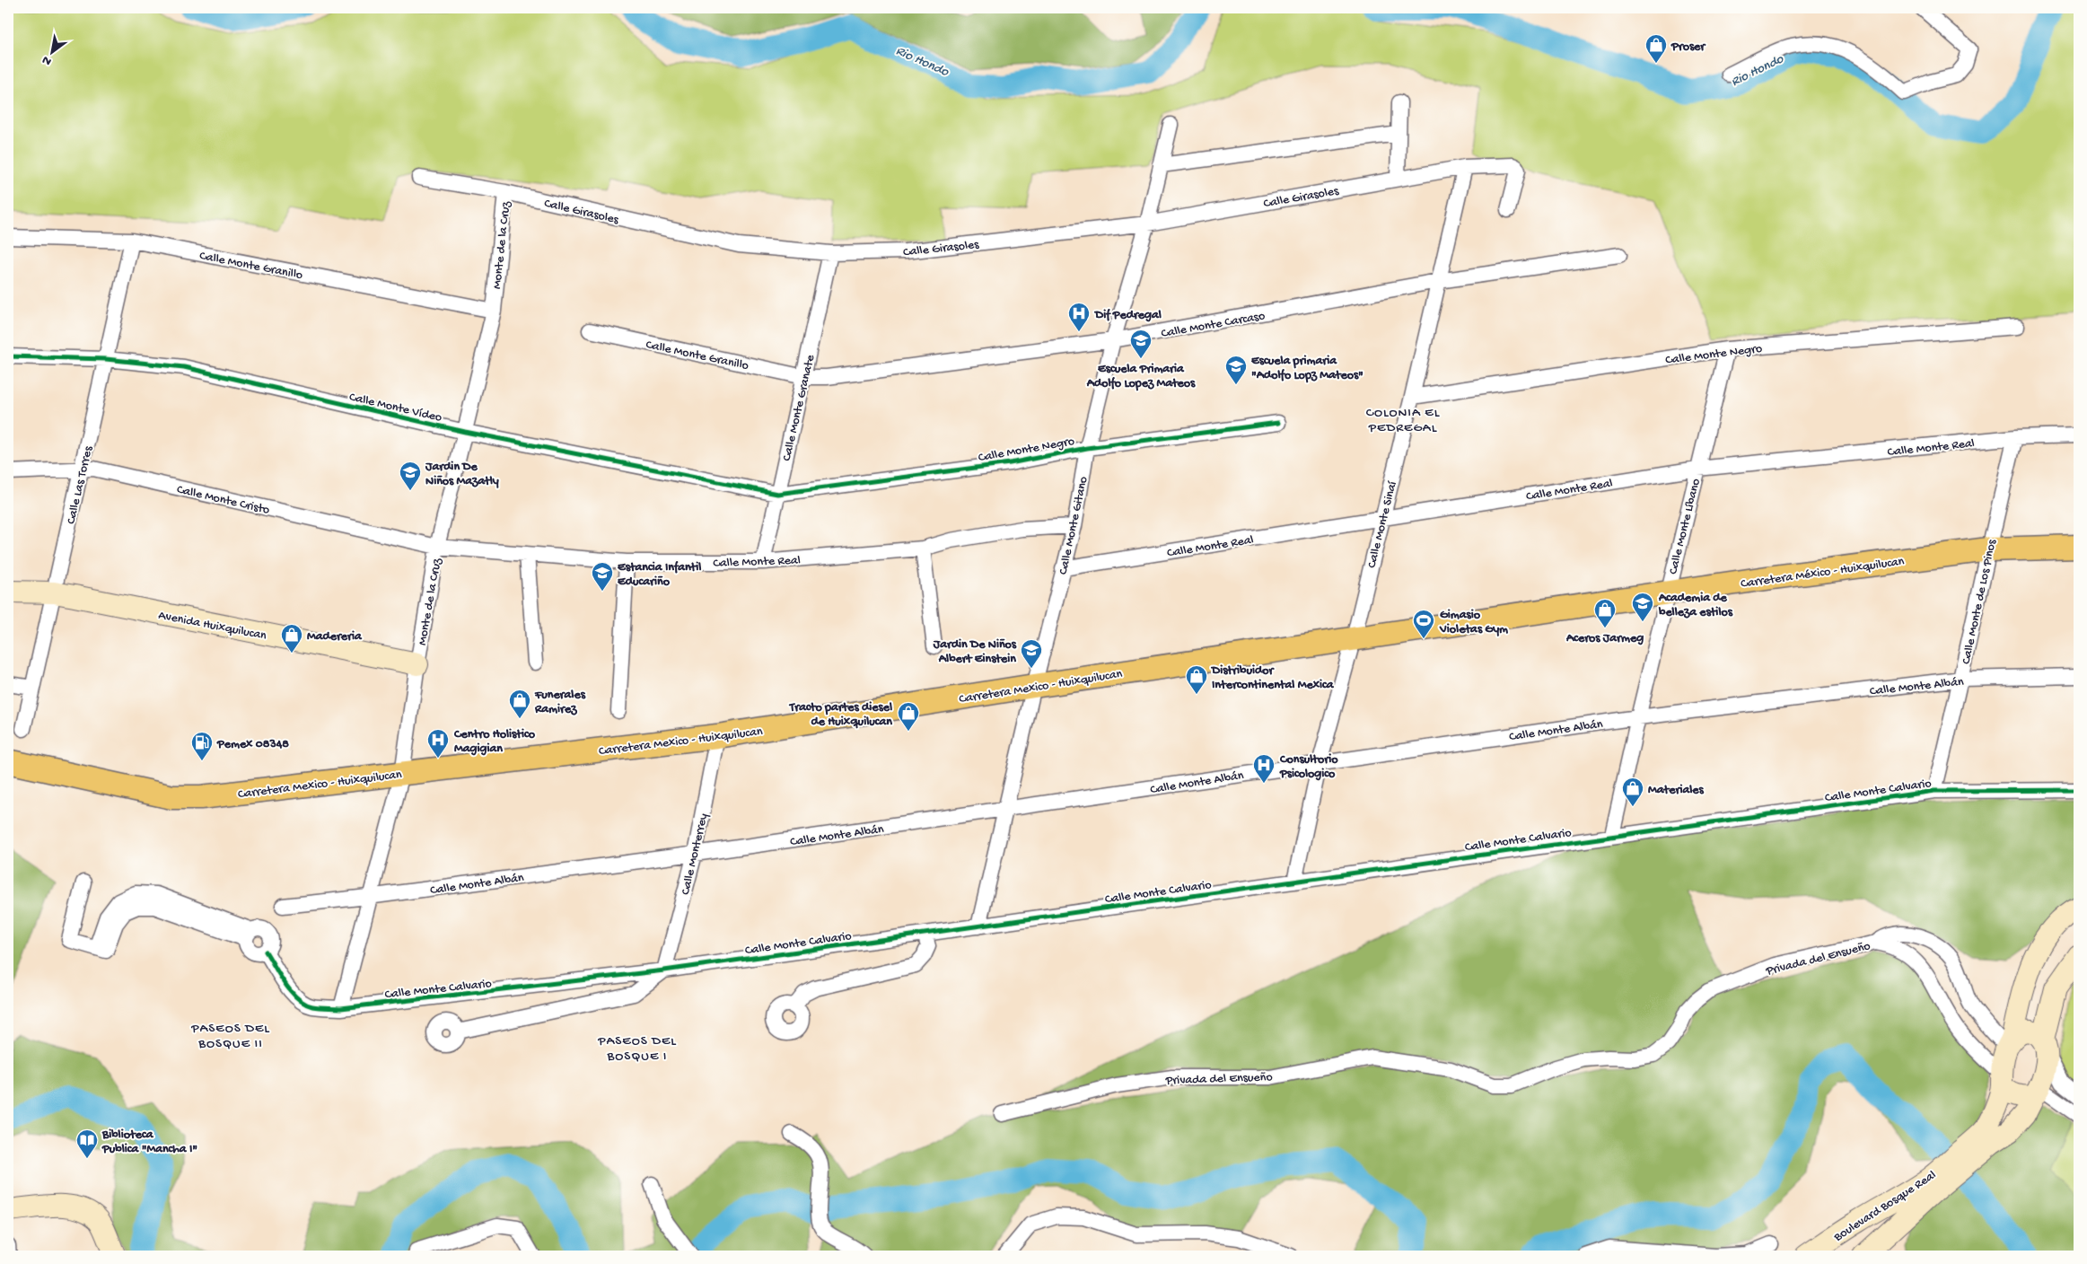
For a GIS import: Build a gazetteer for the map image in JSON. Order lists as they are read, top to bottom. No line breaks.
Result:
{"streets":{"main road":["Carretera México - Huixquilucan","Carretera Mexico - Huixquilucan"],"street":["Calle Girasoles","Monte de la Cruz","Calle Monte Granillo","Calle Monte Carcaso","Calle Monte Negro","Calle Monte Vídeo","Calle Monte Granate","Calle Monte Real","Calle Las Torres","Calle Monte Cristo","Calle Monte Sinaí","Calle Monte Gitano","Calle Monte Líbano","Calle Monte de Los Pinos","Avenida Huixquilucan","Calle Monte Albán","Calle Monte Calvario","Calle Monterrey","Privada del Ensueño","Boulevard Bosque Real"]},"crossings":[["Calle Girasoles","Monte de la Cruz"],["Calle Girasoles","Calle Monte Granate"],["Calle Girasoles","Calle Monte Sinaí"],["Calle Girasoles","Calle Monte Gitano"],["Monte de la Cruz","Calle Monte Granillo"],["Monte de la Cruz","Calle Monte Vídeo"],["Monte de la Cruz","Calle Monte Real"],["Monte de la Cruz","Calle Monte Cristo"],["Monte de la Cruz","Avenida Huixquilucan"],["Monte de la Cruz","Carretera Mexico - Huixquilucan"],["Monte de la Cruz","Calle Monte Albán"],["Monte de la Cruz","Calle Monte Calvario"],["Calle Monte Granillo","Calle Monte Carcaso"],["Calle Monte Granillo","Calle Monte Granate"],["Calle Monte Granillo","Calle Las Torres"],["Calle Monte Carcaso","Calle Monte Granate"],["Calle Monte Carcaso","Calle Monte Sinaí"],["Calle Monte Carcaso","Calle Monte Gitano"],["Calle Monte Negro","Calle Monte Vídeo"],["Calle Monte Negro","Calle Monte Granate"],["Calle Monte Negro","Calle Monte Sinaí"],["Calle Monte Negro","Calle Monte Gitano"],["Calle Monte Negro","Calle Monte Líbano"],["Calle Monte Vídeo","Calle Monte Granate"],["Calle Monte Vídeo","Calle Las Torres"],["Calle Monte Granate","Calle Monte Real"],["Calle Monte Real","Calle Monte Cristo"],["Calle Monte Real","Calle Monte Sinaí"],["Calle Monte Real","Calle Monte Gitano"],["Calle Monte Real","Calle Monte Líbano"],["Calle Monte Real","Calle Monte de Los Pinos"],["Calle Las Torres","Calle Monte Cristo"],["Calle Las Torres","Avenida Huixquilucan"],["Calle Monte Sinaí","Carretera México - Huixquilucan"],["Calle Monte Sinaí","Carretera Mexico - Huixquilucan"],["Calle Monte Sinaí","Calle Monte Albán"],["Calle Monte Sinaí","Calle Monte Calvario"],["Calle Monte Gitano","Carretera Mexico - Huixquilucan"],["Calle Monte Gitano","Calle Monte Albán"],["Calle Monte Gitano","Calle Monte Calvario"],["Calle Monte Líbano","Carretera México - Huixquilucan"],["Calle Monte Líbano","Calle Monte Albán"],["Calle Monte Líbano","Calle Monte Calvario"],["Carretera México - Huixquilucan","Calle Monte de Los Pinos"],["Carretera México - Huixquilucan","Carretera Mexico - Huixquilucan"],["Calle Monte de Los Pinos","Calle Monte Albán"],["Calle Monte de Los Pinos","Calle Monte Calvario"],["Carretera Mexico - Huixquilucan","Calle Monterrey"],["Calle Monte Albán","Calle Monterrey"],["Calle Monte Calvario","Calle Monterrey"],["Privada del Ensueño","Boulevard Bosque Real"]],"districts":["COLONIA EL PEDREGAL","PASEOS DEL BOSQUE II","PASEOS DEL BOSQUE I"],"water":["Rio Hondo"],"places":{"shop":["Proser","Aceros Jarmeg","Madereria","Distribuidor Intercontinental Mexica","Funerales Ramirez","Tracto partes diesel de Huixquilucan","Materiales"],"hospital":["Dif Pedregal","Centro Holistico Magigian","Consultorio Psicologico"],"school or university":["Escuela Primaria Adolfo Lopez Mateos","Escuela primaria \"Adolfo Lopz Mateos\"","Jardin De Niños Mazatly","Estancia Infantil Educariño","Academia de belleza estilos","Jardin De Niños Albert Einstein"],"sports":["Gimasio Violetas Gym"],"fuel station":["Pemex 08348"],"library":["Biblioteca Publica \"Mancha I\""]},"north":"bottom left"}
